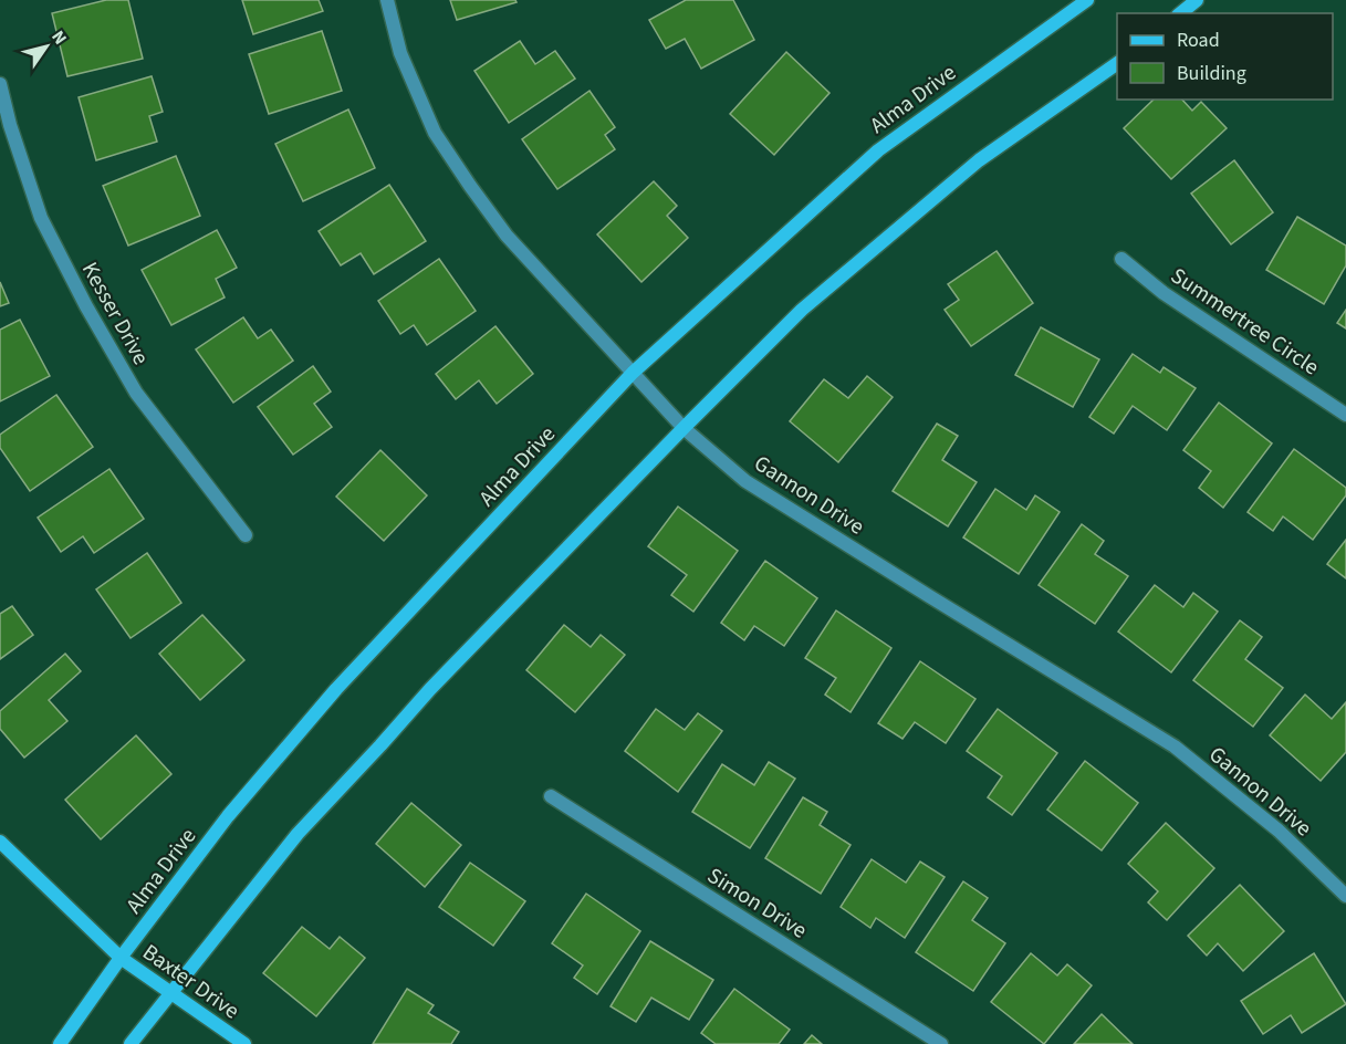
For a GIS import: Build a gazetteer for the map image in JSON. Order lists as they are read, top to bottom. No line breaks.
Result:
{"streets":{"main road":["Alma Drive","Baxter Drive"],"street":["Kesser Drive","Summertree Circle","Gannon Drive","Simon Drive"]},"crossings":[["Alma Drive","Gannon Drive"],["Alma Drive","Baxter Drive"]],"legend":["Road","Building"],"north":"top right"}
